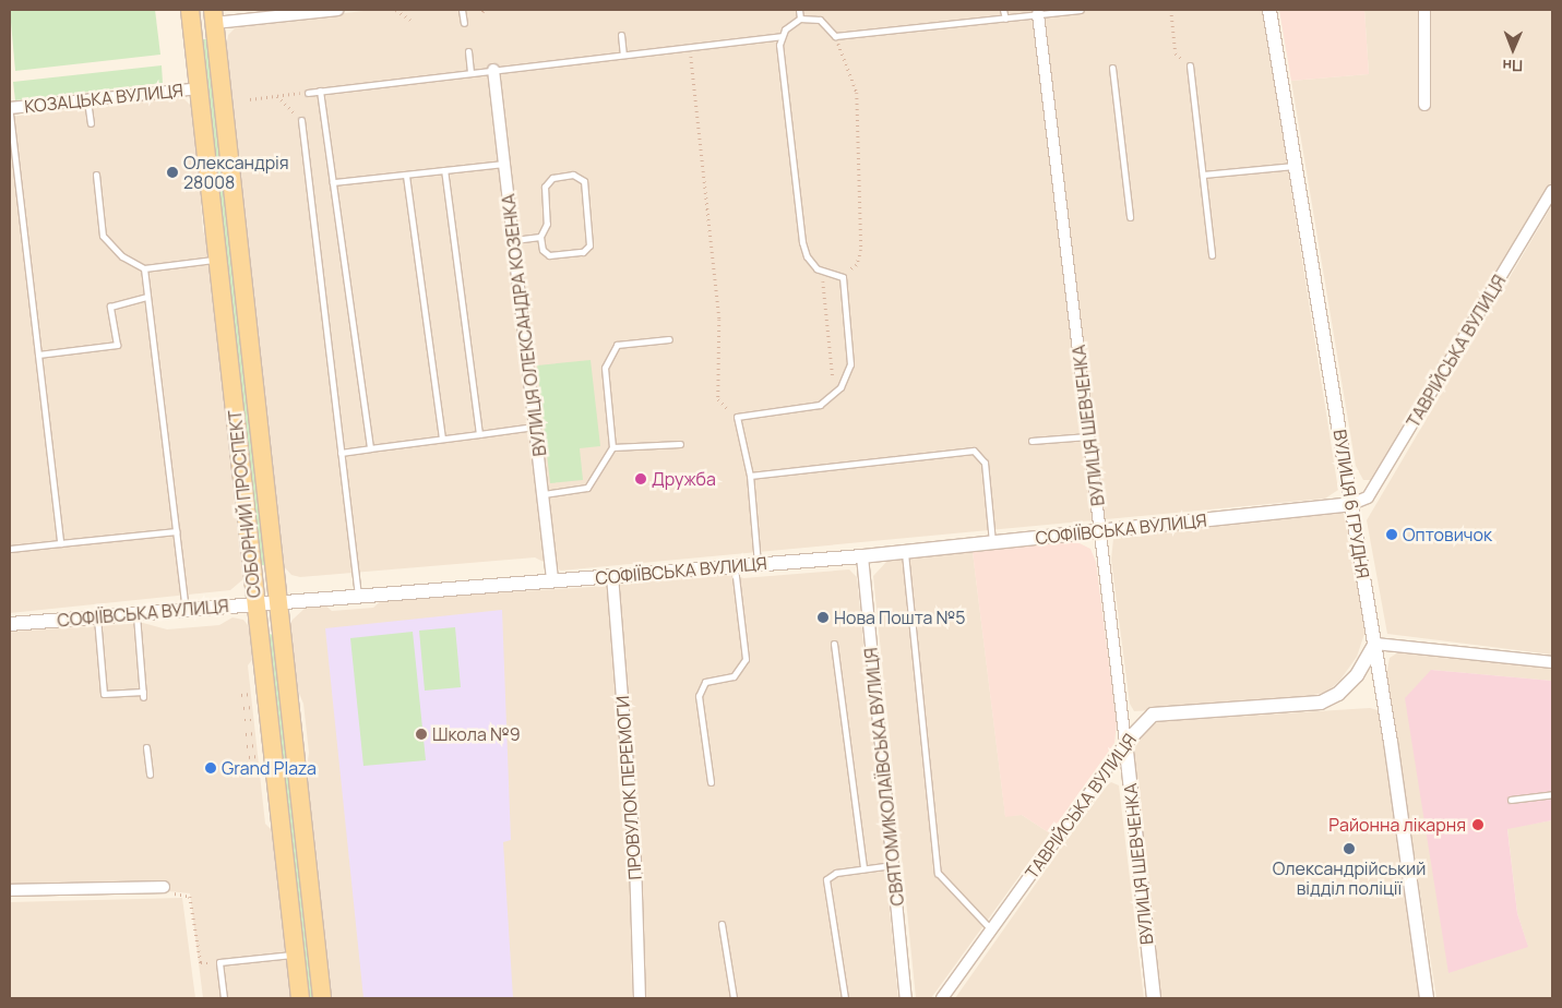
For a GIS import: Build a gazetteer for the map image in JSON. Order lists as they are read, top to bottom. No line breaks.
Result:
{"streets":{"main road":["СОБОРНИЙ ПРОСПЕКТ"],"street":["КОЗАЦЬКА ВУЛИЦЯ","ВУЛИЦЯ ОЛЕКСАНДРА КОЗЕНКА","ТАВРІЙСЬКА ВУЛИЦЯ","ВУЛИЦЯ ШЕВЧЕНКА","ВУЛИЦЯ 6 ГРУДНЯ","СОФІЇВСЬКА ВУЛИЦЯ","СВЯТОМИКОЛАЇВСЬКА ВУЛИЦЯ","ПРОВУЛОК ПЕРЕМОГИ"]},"crossings":[["КОЗАЦЬКА ВУЛИЦЯ","СОБОРНИЙ ПРОСПЕКТ"],["ВУЛИЦЯ ОЛЕКСАНДРА КОЗЕНКА","СОФІЇВСЬКА ВУЛИЦЯ"],["ТАВРІЙСЬКА ВУЛИЦЯ","ВУЛИЦЯ ШЕВЧЕНКА"],["ТАВРІЙСЬКА ВУЛИЦЯ","ВУЛИЦЯ 6 ГРУДНЯ"],["ТАВРІЙСЬКА ВУЛИЦЯ","СОФІЇВСЬКА ВУЛИЦЯ"],["ВУЛИЦЯ ШЕВЧЕНКА","СОФІЇВСЬКА ВУЛИЦЯ"],["СОБОРНИЙ ПРОСПЕКТ","СОФІЇВСЬКА ВУЛИЦЯ"],["ВУЛИЦЯ 6 ГРУДНЯ","СОФІЇВСЬКА ВУЛИЦЯ"],["СОФІЇВСЬКА ВУЛИЦЯ","СВЯТОМИКОЛАЇВСЬКА ВУЛИЦЯ"],["СОФІЇВСЬКА ВУЛИЦЯ","ПРОВУЛОК ПЕРЕМОГИ"]],"places":["Олександрія 28008","Дружба","Оптовичок","Нова Пошта №5","Школа №9","Grand Plaza","Районна лікарня","Олександрійський відділ поліції"],"north":"bottom"}
